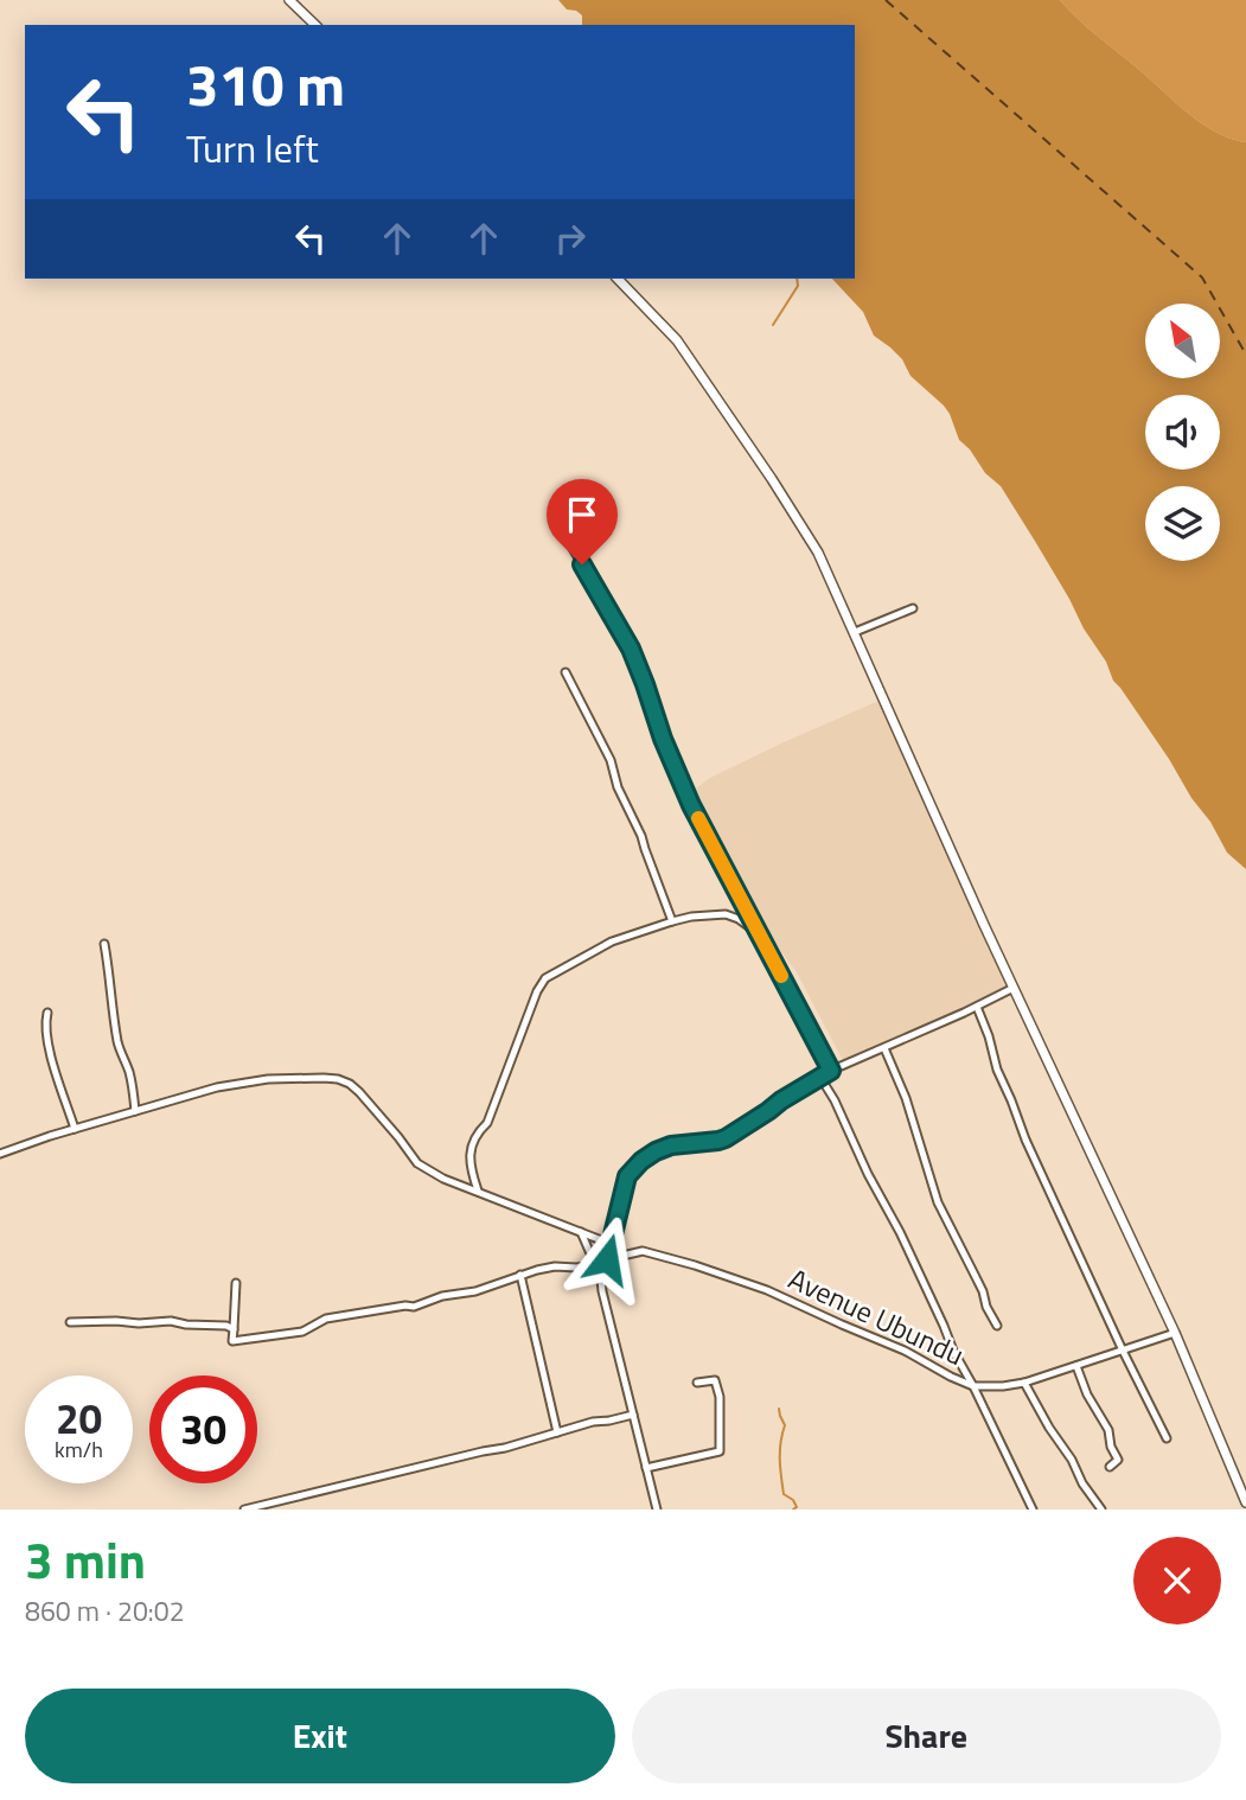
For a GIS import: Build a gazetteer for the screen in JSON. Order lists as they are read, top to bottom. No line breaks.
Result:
{"streets":{"street":["Avenue Ubundu"]},"north":"top left","page":{"turn":["310 m","Turn left"],"speed":"20 km/h","limit":"30","heading":["3 min","860 m · 20:02"],"buttons":["Exit","Share"]}}
